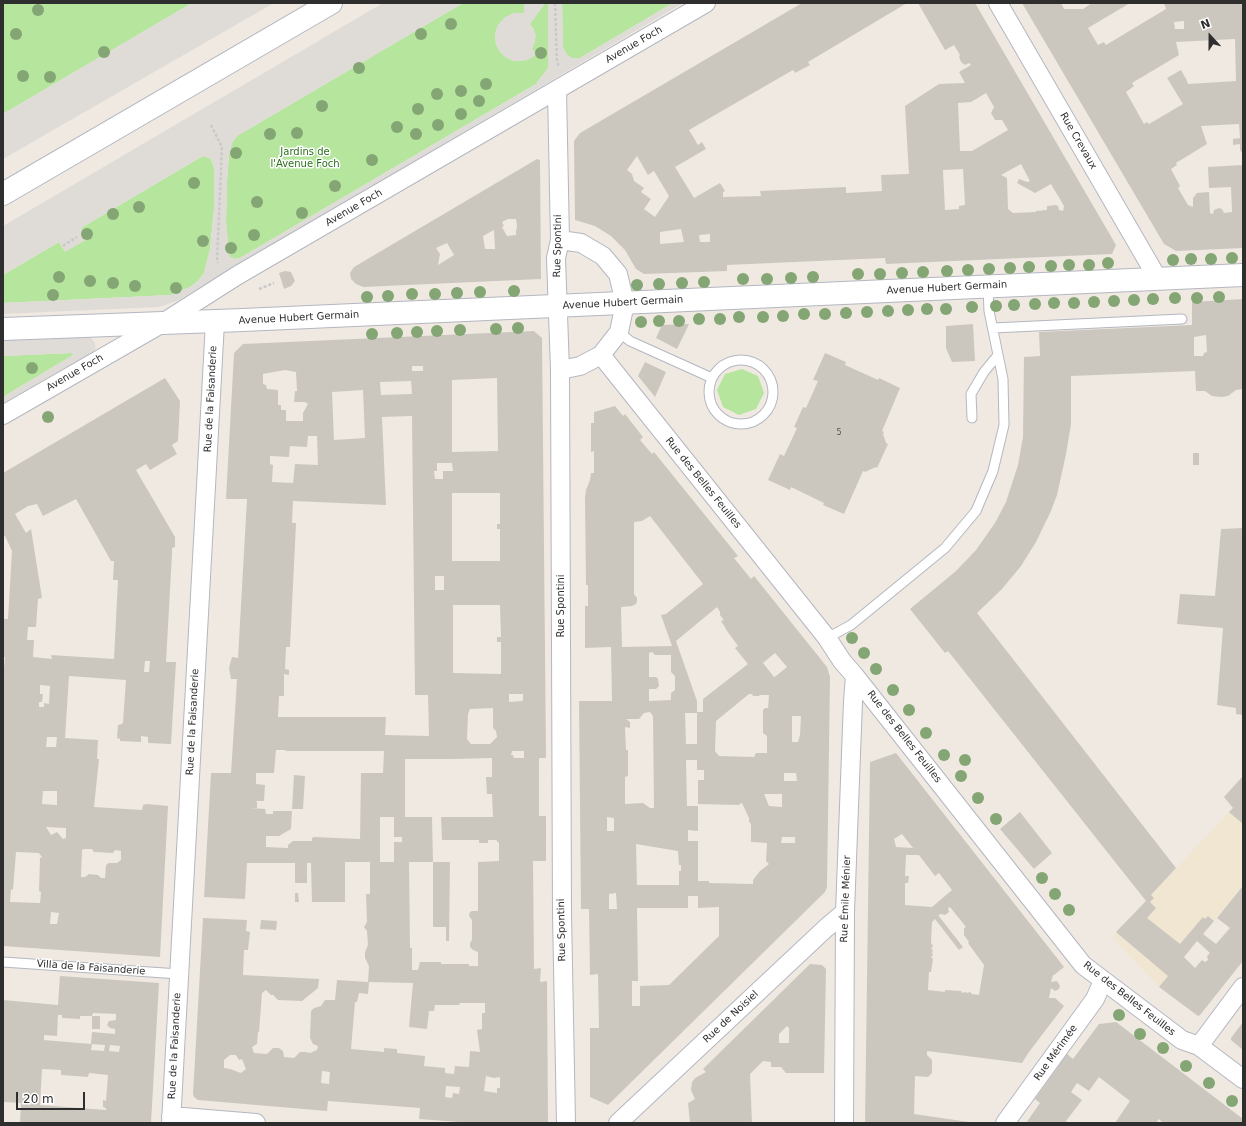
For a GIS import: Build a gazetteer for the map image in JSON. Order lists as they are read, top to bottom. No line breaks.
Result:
{"streets":{"street":["Avenue Foch","Rue Crevaux","Rue Spontini","Avenue Hubert Germain","Rue de la Faisanderie","Rue des Belles Feuilles","Rue Émile Ménier","Rue de Noisiel","Rue Mérimée"],"lane":["Villa de la Faisanderie"]},"crossings":[["Avenue Foch","Rue Spontini"],["Avenue Foch","Avenue Hubert Germain"],["Rue Crevaux","Avenue Hubert Germain"],["Rue Spontini","Avenue Hubert Germain"],["Avenue Hubert Germain","Rue de la Faisanderie"],["Rue de la Faisanderie","Villa de la Faisanderie"],["Rue des Belles Feuilles","Rue Émile Ménier"],["Rue des Belles Feuilles","Rue Mérimée"],["Rue Émile Ménier","Rue de Noisiel"]],"parks":["Jardins de l'Avenue Foch"],"house_numbers":["5"],"scale_bar":"20 m","north":"top"}
